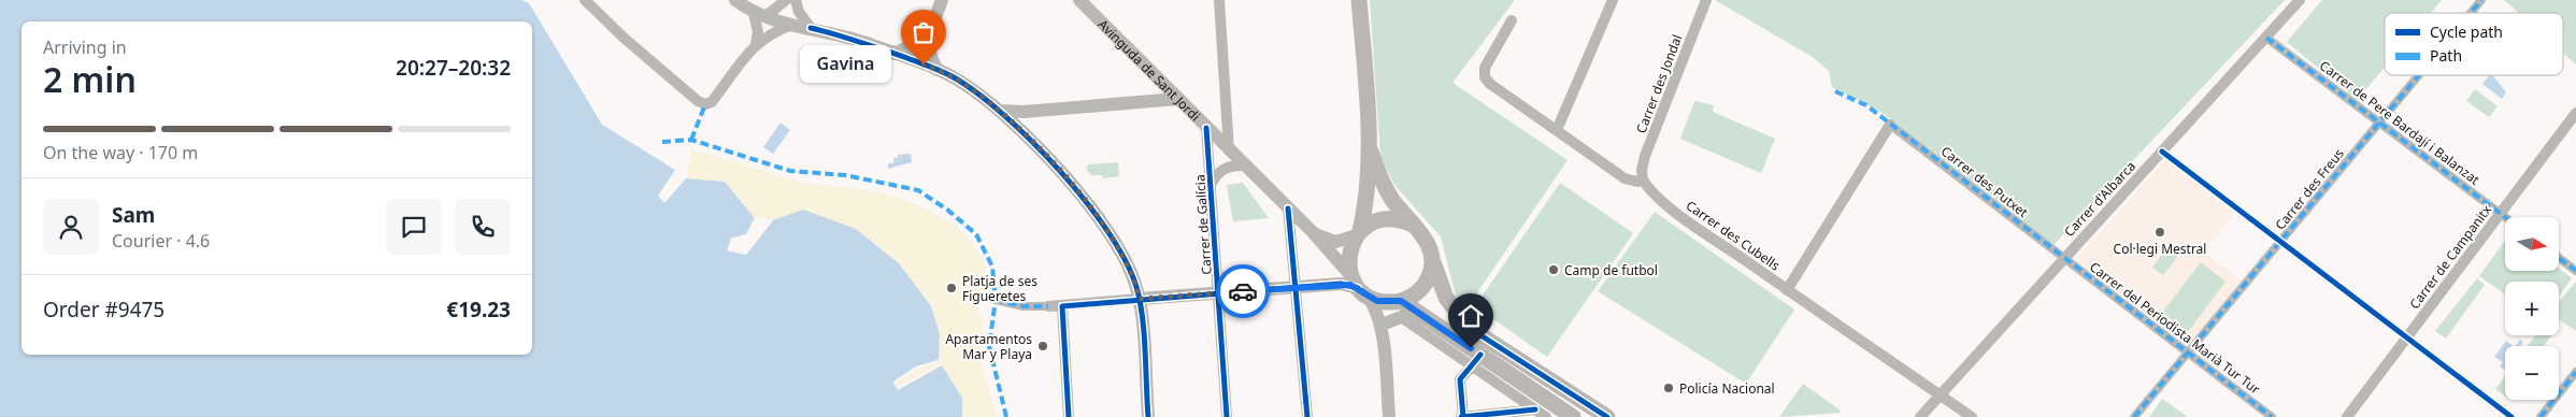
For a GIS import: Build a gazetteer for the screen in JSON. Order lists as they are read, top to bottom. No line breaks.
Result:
{"streets":{"street":["Avinguda de Sant Jordi","Carrer des Jondal","Carrer de Pere Bardají i Balanzat","Carrer des Putxet","Carrer des Freus","Carrer d'Albarca","Carrer de Galícia","Carrer des Cubells","Carrer de Campanitx","Carrer del Periodista Marià Tur Tur"]},"crossings":[["Avinguda de Sant Jordi","Carrer de Galícia"],["Carrer des Jondal","Carrer des Cubells"],["Carrer de Pere Bardají i Balanzat","Carrer des Freus"],["Carrer de Pere Bardají i Balanzat","Carrer d'Albarca"],["Carrer de Pere Bardají i Balanzat","Carrer de Campanitx"],["Carrer des Putxet","Carrer d'Albarca"],["Carrer des Putxet","Carrer del Periodista Marià Tur Tur"],["Carrer des Freus","Carrer del Periodista Marià Tur Tur"],["Carrer d'Albarca","Carrer des Cubells"],["Carrer d'Albarca","Carrer del Periodista Marià Tur Tur"]],"places":["Gavina","Col·legi Mestral","Camp de futbol","Platja de ses Figueretes","Apartamentos Mar y Playa","Policía Nacional"],"legend":["Cycle path","Path"],"north":"right","page":{"heading":["2 min","Arriving in","20:27–20:32"],"panel":["Sam","Courier · 4.6","Order #9475","€19.23"],"bubble":"Gavina","bar":"On the way · 170 m","map_buttons":["+","−"]}}
